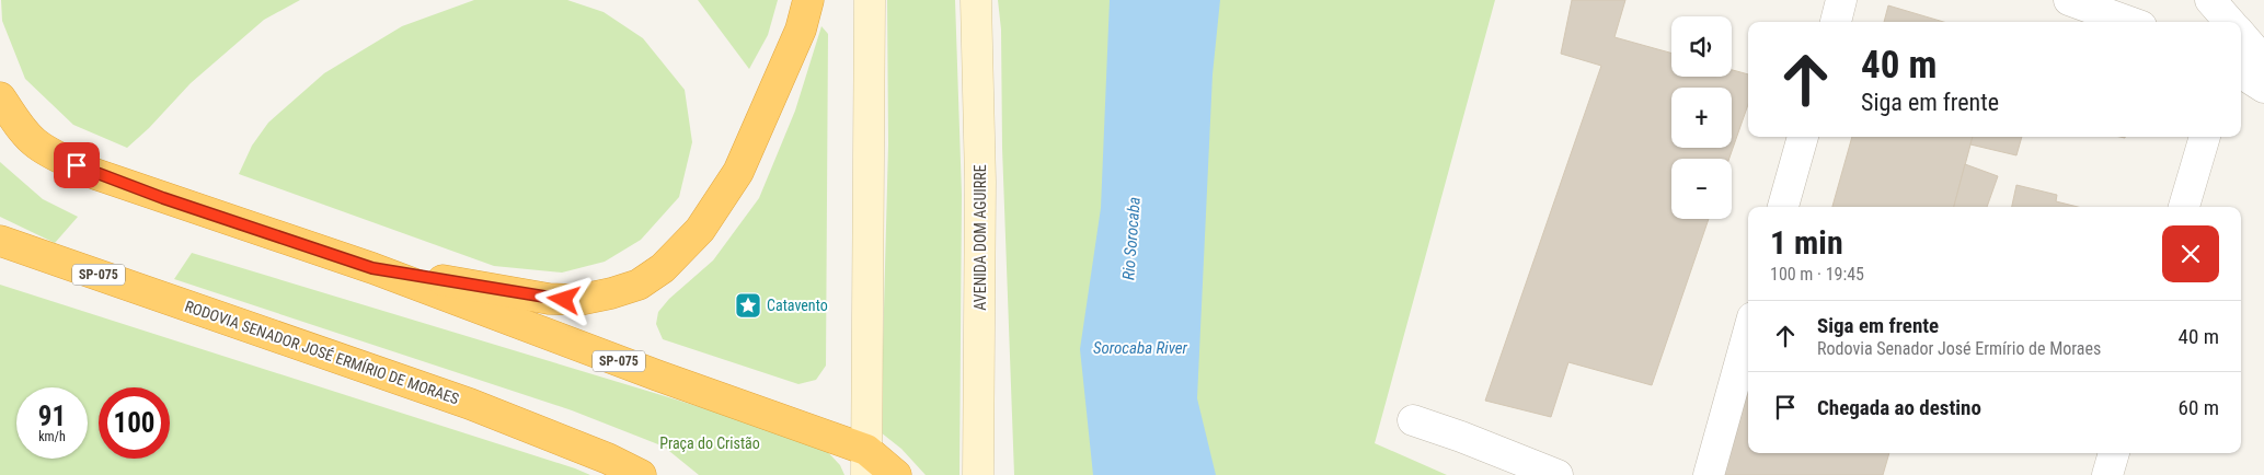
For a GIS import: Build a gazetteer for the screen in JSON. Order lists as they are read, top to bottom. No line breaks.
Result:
{"streets":{"highway":["SP-075","RODOVIA SENADOR JOSÉ ERMÍRIO DE MORAES"],"main road":["AVENIDA DOM AGUIRRE"]},"water":["Rio Sorocaba","Sorocaba River"],"parks":["Praça do Cristão"],"places":{"place":["Catavento"]},"page":{"map_buttons":["+","−"],"turn":["40 m","Siga em frente"],"heading":["1 min","100 m · 19:45"],"list":[{"name":"Siga em frente","note":"Rodovia Senador José Ermírio de Moraes","value":"40 m"},{"name":"Chegada ao destino","value":"60 m"}],"speed":"91 km/h","limit":"100"}}
